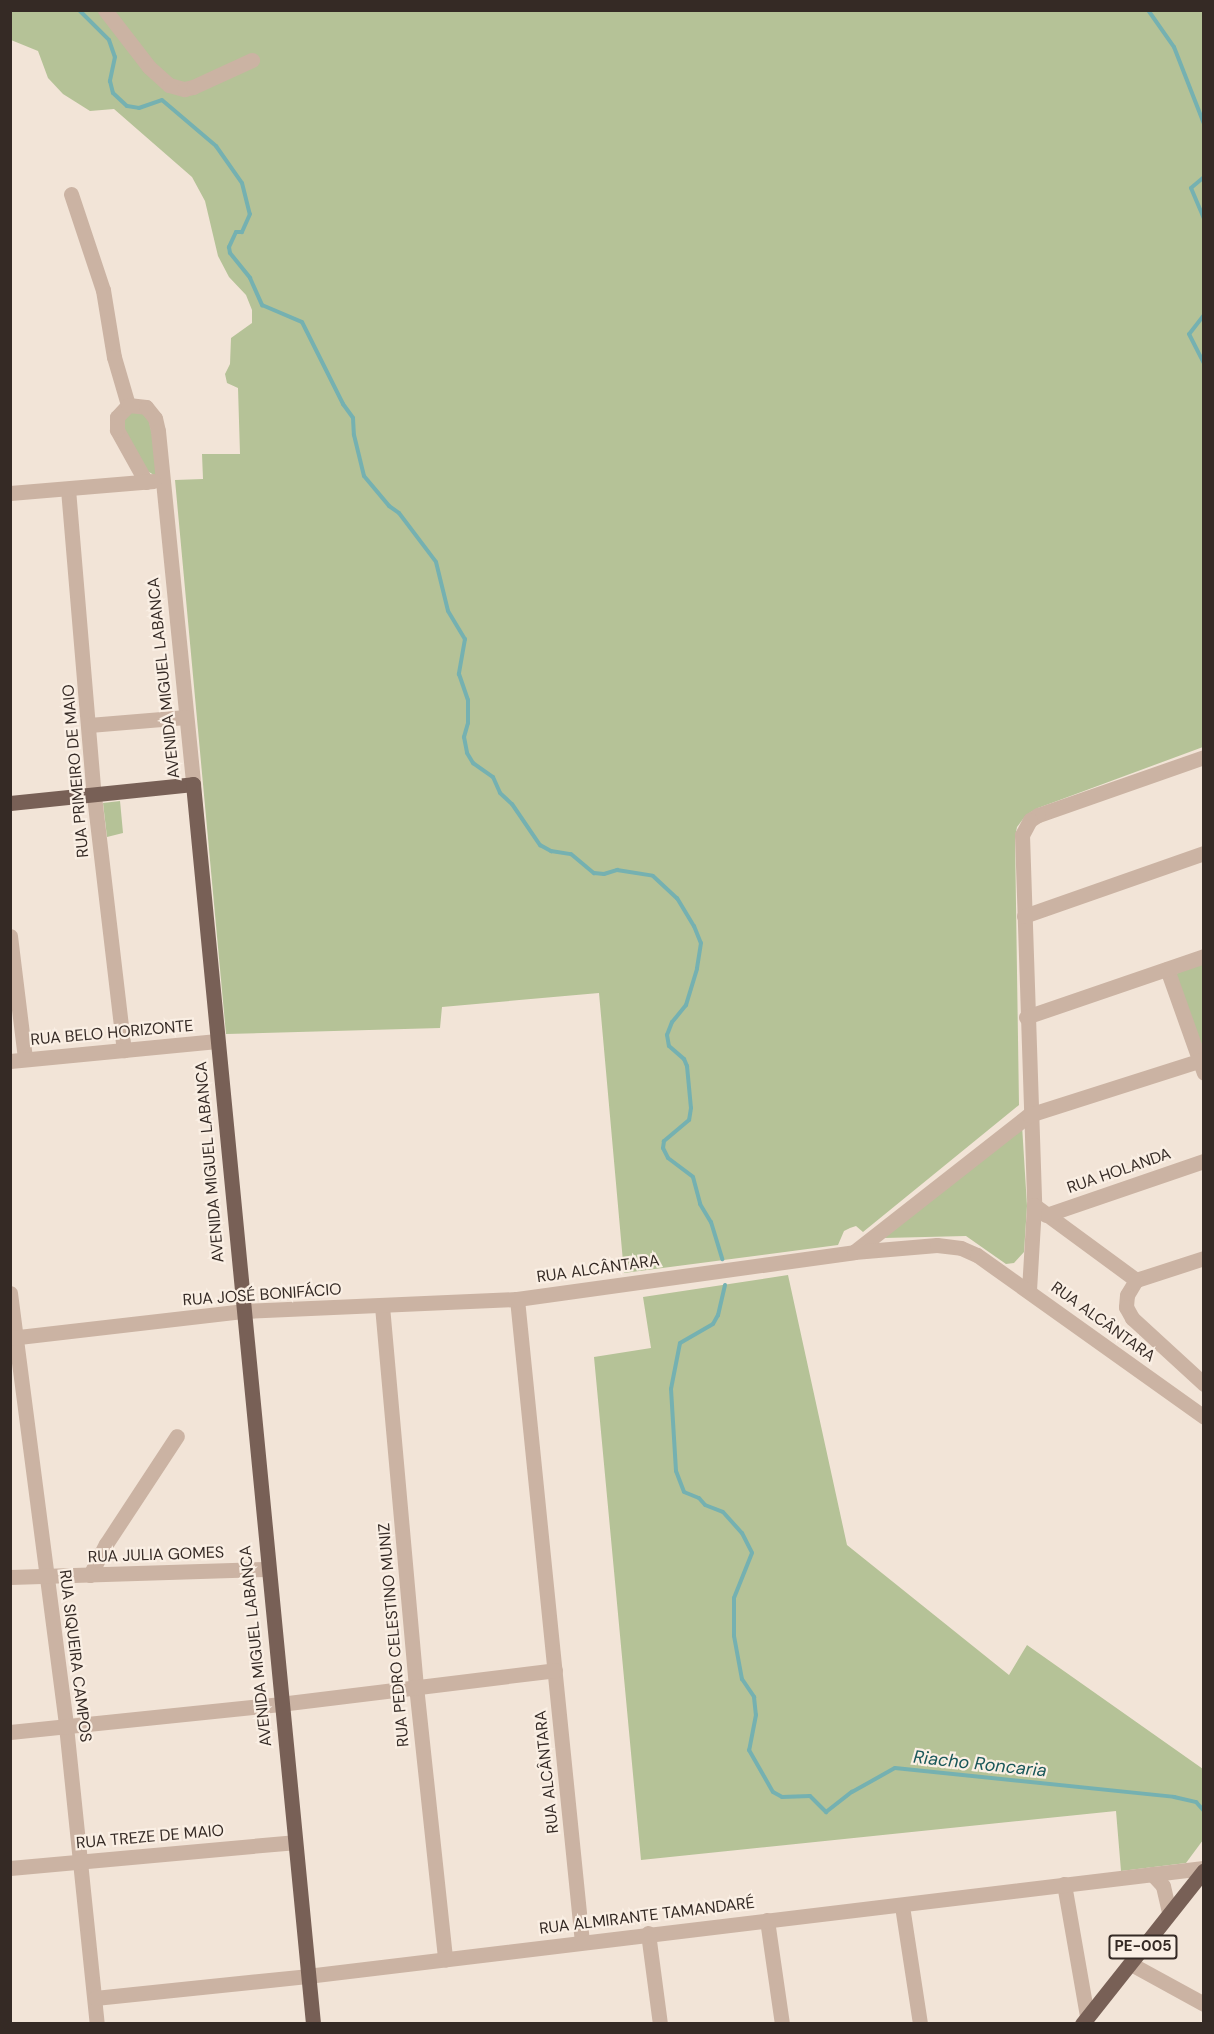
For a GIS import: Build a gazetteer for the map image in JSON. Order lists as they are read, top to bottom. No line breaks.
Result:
{"streets":{"main road":["AVENIDA MIGUEL LABANCA","PE-005"],"street":["RUA PRIMEIRO DE MAIO","RUA BELO HORIZONTE","RUA HOLANDA","RUA ALCÂNTARA","RUA JOSÉ BONIFÁCIO","RUA JULIA GOMES","RUA PEDRO CELESTINO MUNIZ","RUA SIQUEIRA CAMPOS","RUA TREZE DE MAIO","RUA ALMIRANTE TAMANDARÉ"]},"crossings":[["AVENIDA MIGUEL LABANCA","RUA BELO HORIZONTE"],["AVENIDA MIGUEL LABANCA","RUA JOSÉ BONIFÁCIO"],["AVENIDA MIGUEL LABANCA","RUA JULIA GOMES"],["AVENIDA MIGUEL LABANCA","RUA TREZE DE MAIO"],["AVENIDA MIGUEL LABANCA","RUA ALMIRANTE TAMANDARÉ"],["RUA PRIMEIRO DE MAIO","RUA BELO HORIZONTE"],["RUA ALCÂNTARA","RUA JOSÉ BONIFÁCIO"],["RUA ALCÂNTARA","RUA ALMIRANTE TAMANDARÉ"],["RUA JOSÉ BONIFÁCIO","RUA PEDRO CELESTINO MUNIZ"],["RUA JOSÉ BONIFÁCIO","RUA SIQUEIRA CAMPOS"],["RUA JULIA GOMES","RUA SIQUEIRA CAMPOS"],["RUA PEDRO CELESTINO MUNIZ","RUA ALMIRANTE TAMANDARÉ"],["RUA SIQUEIRA CAMPOS","RUA TREZE DE MAIO"],["RUA SIQUEIRA CAMPOS","RUA ALMIRANTE TAMANDARÉ"],["RUA ALMIRANTE TAMANDARÉ","PE-005"]],"water":["Riacho Roncaria"]}
